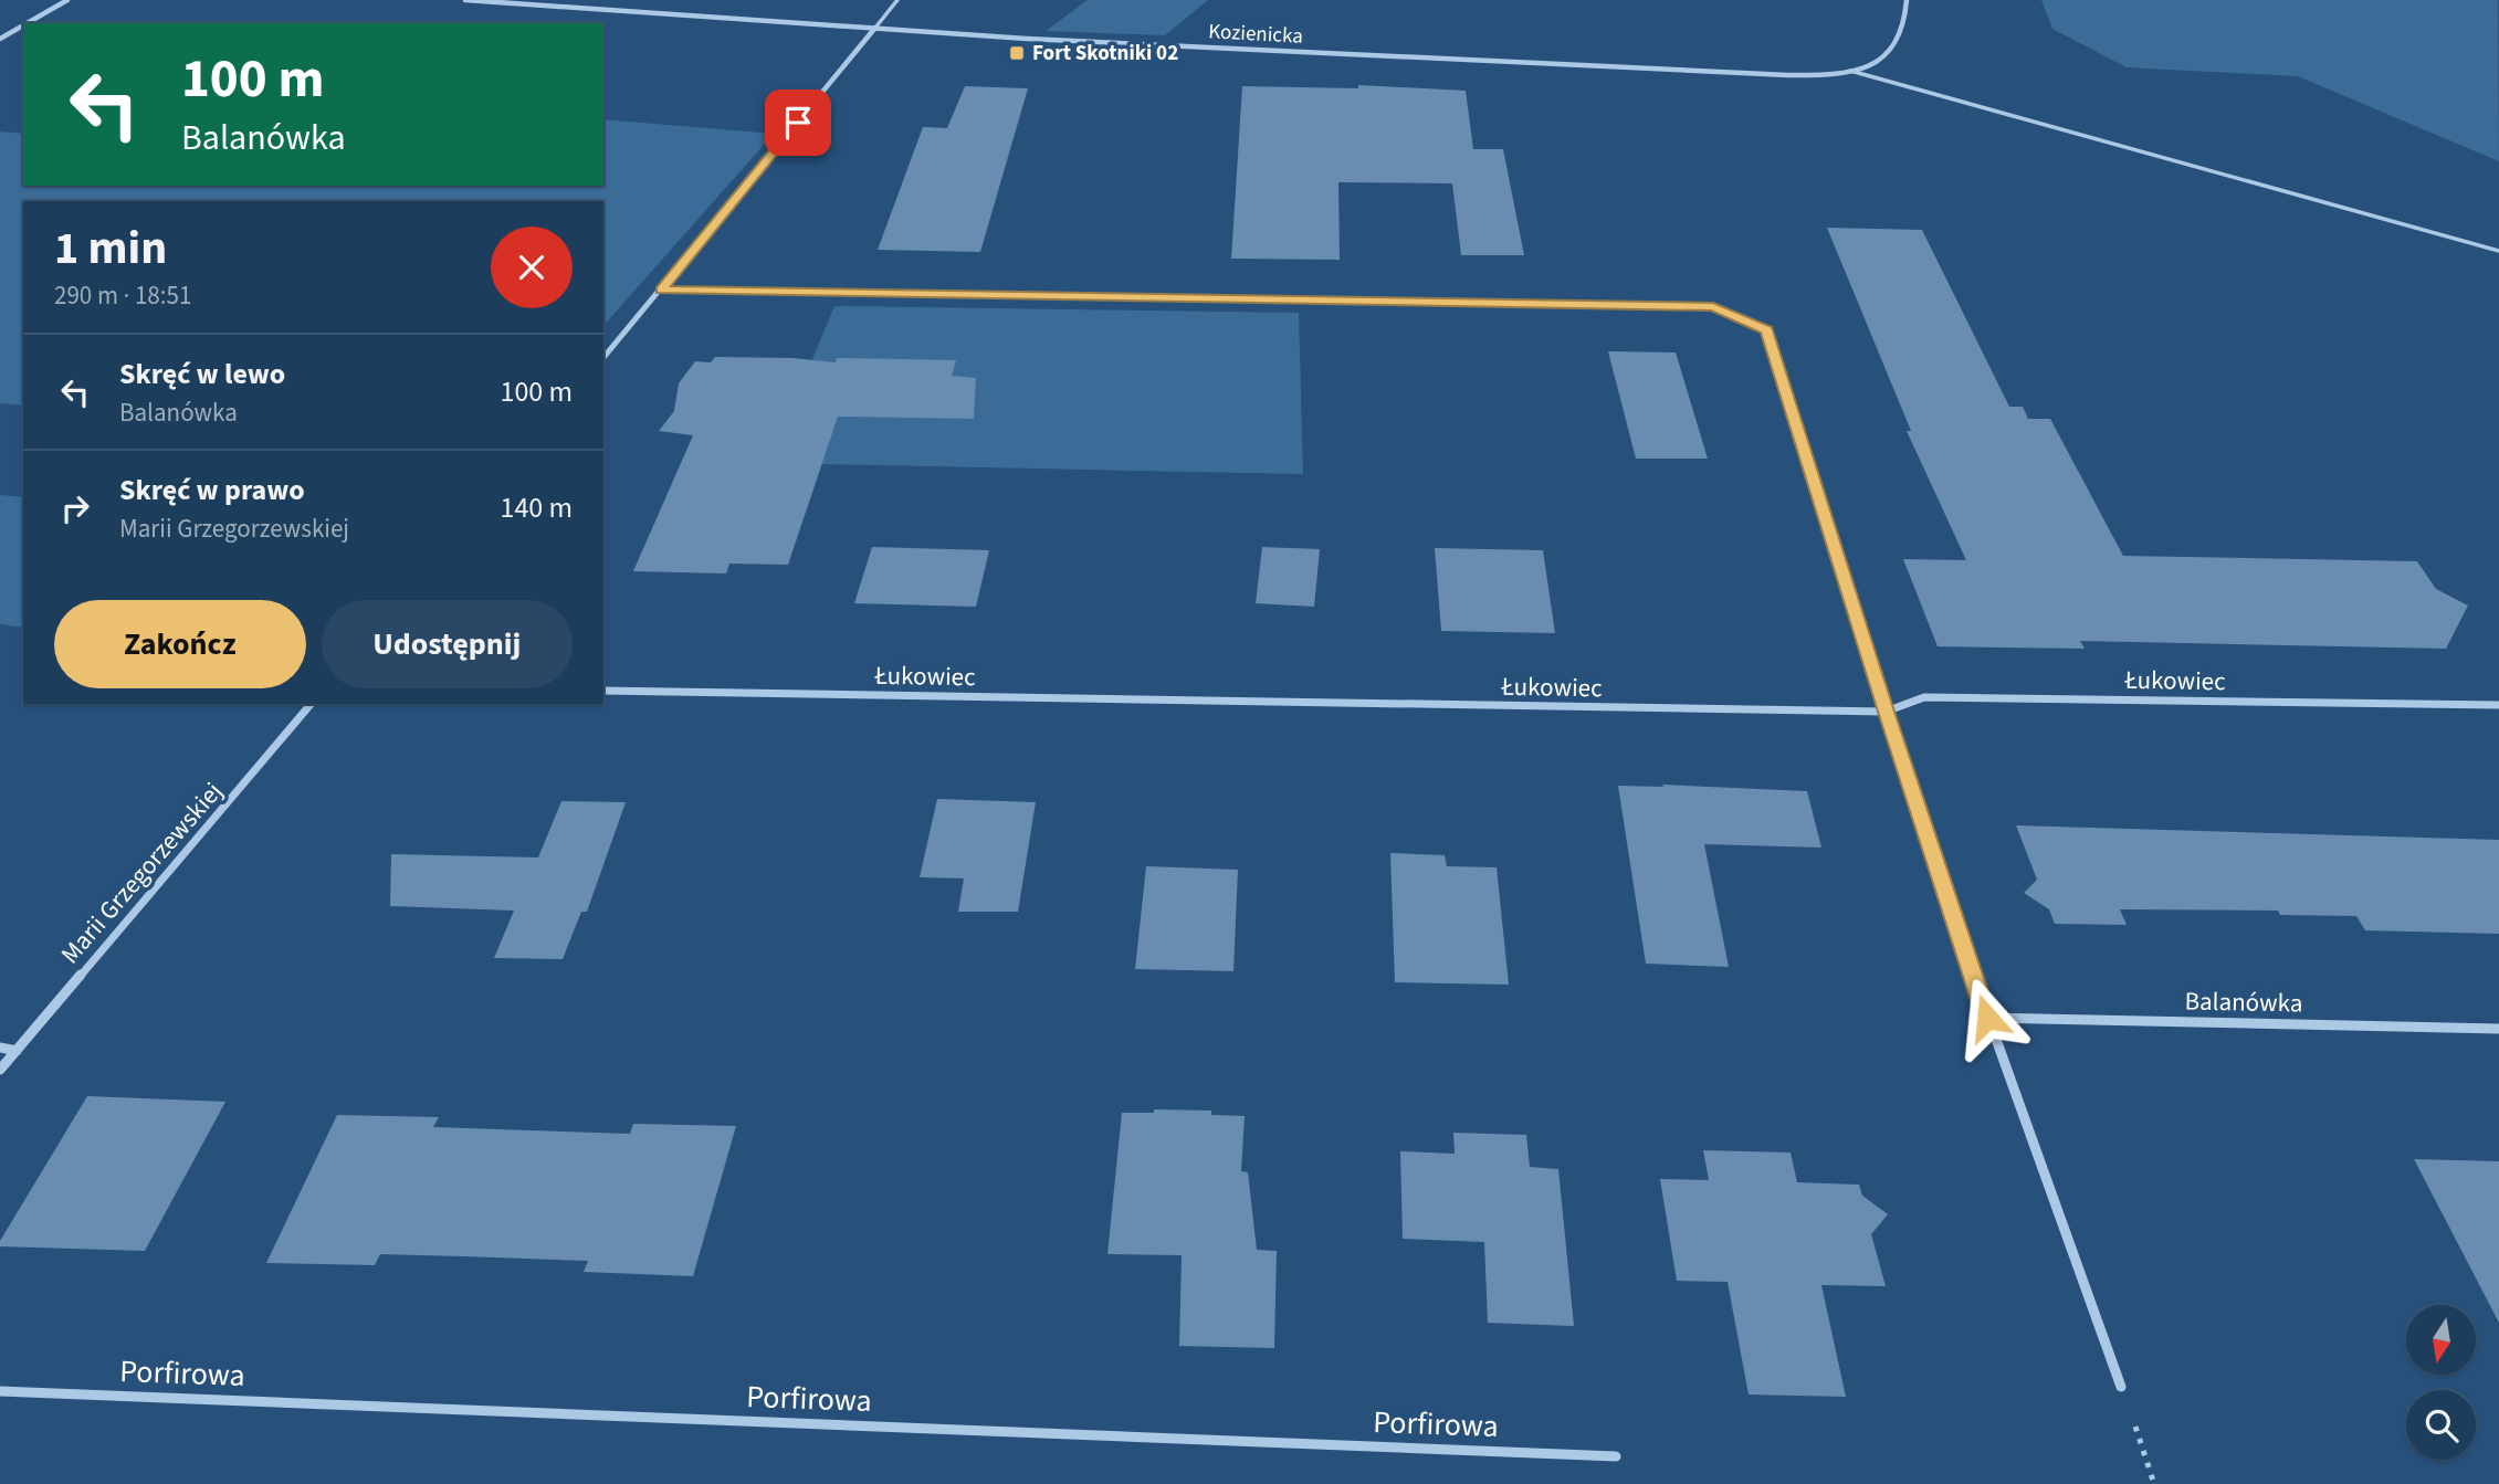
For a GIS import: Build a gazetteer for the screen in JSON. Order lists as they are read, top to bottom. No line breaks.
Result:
{"streets":{"street":["Kozienicka","Łukowiec","Marii Grzegorzewskiej","Balanówka","Porfirowa"]},"places":{"transit":["Fort Skotniki 02"]},"north":"bottom","page":{"turn":["100 m","Balanówka"],"heading":["1 min","290 m · 18:51"],"list":[{"name":"Skręć w lewo","note":"Balanówka","value":"100 m"},{"name":"Skręć w prawo","note":"Marii Grzegorzewskiej","value":"140 m"}],"buttons":["Zakończ","Udostępnij"]}}
